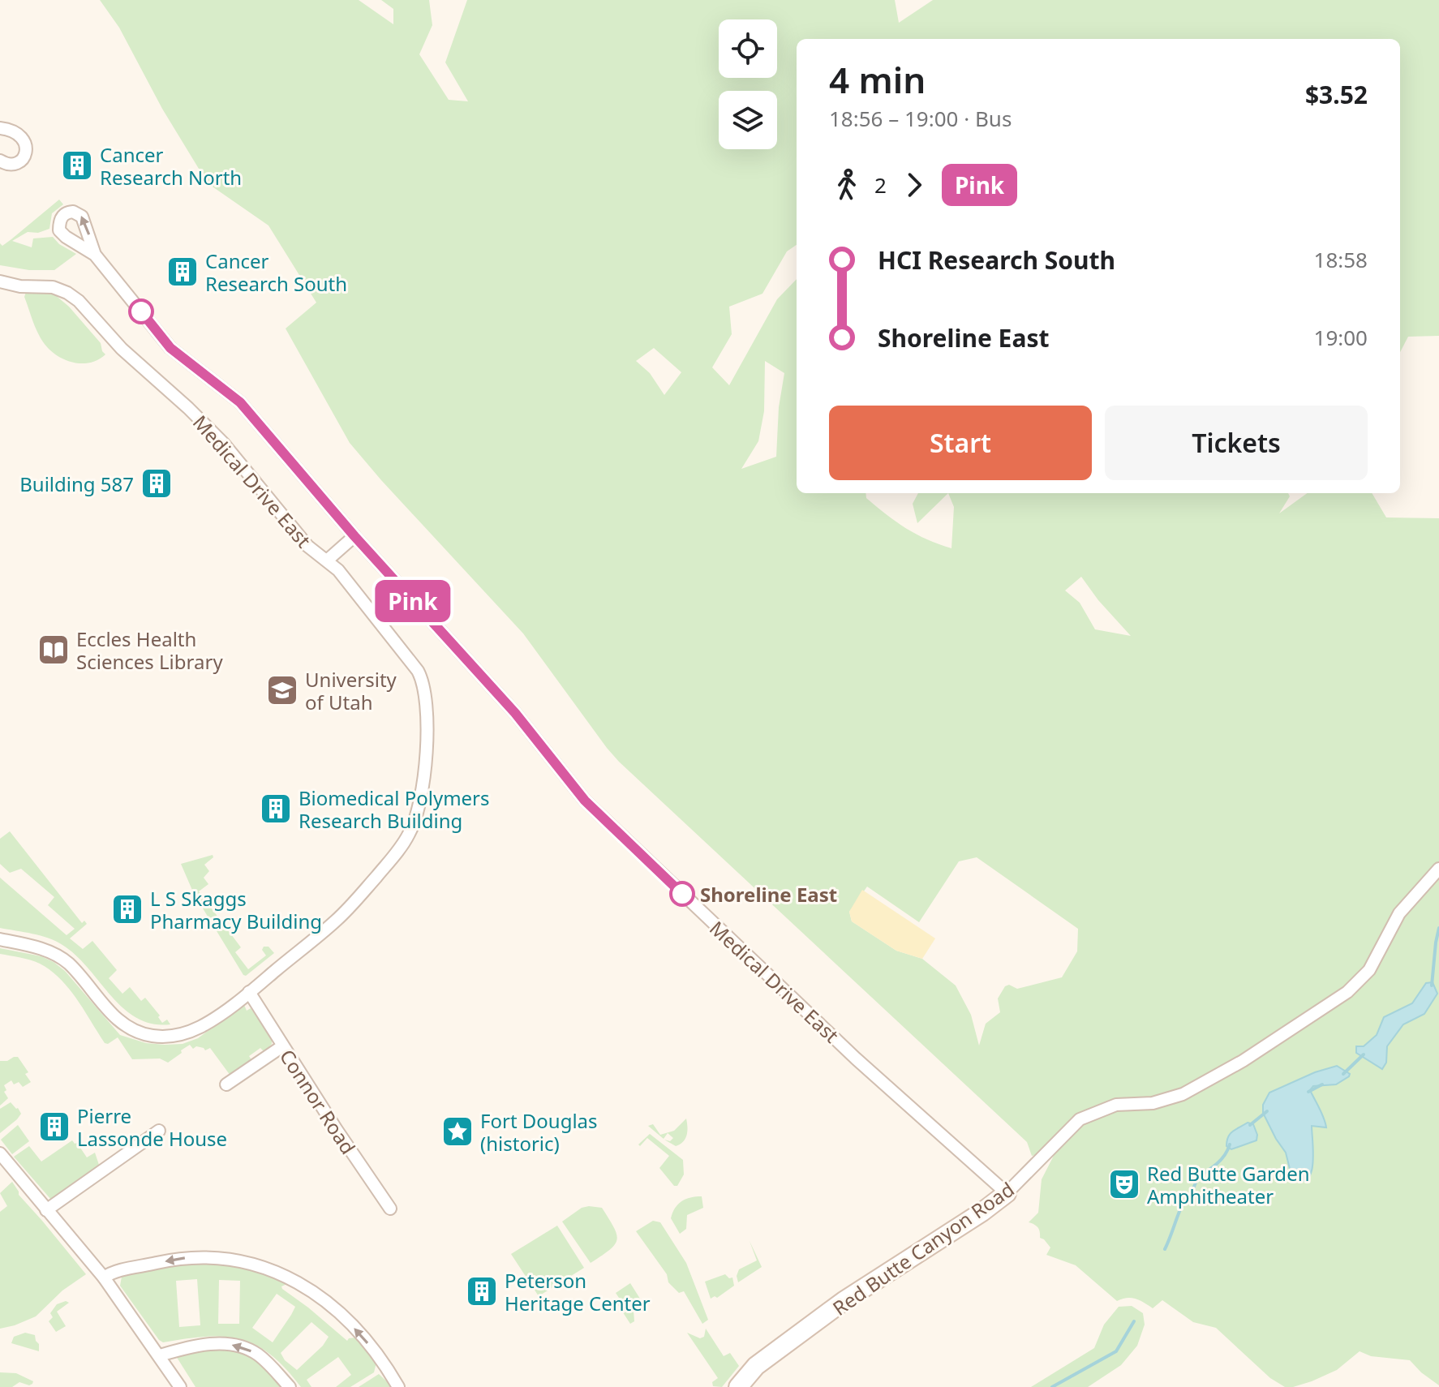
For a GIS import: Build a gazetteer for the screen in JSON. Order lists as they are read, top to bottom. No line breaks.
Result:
{"streets":{"street":["Medical Drive East","Connor Road","Red Butte Canyon Road"]},"crossings":[["Medical Drive East","Red Butte Canyon Road"]],"places":{"building":["Cancer Research North","Cancer Research South","Building 587","Biomedical Polymers Research Building","L S Skaggs Pharmacy Building","Pierre Lassonde House","Peterson Heritage Center"],"library":["Eccles Health Sciences Library"],"school or university":["University of Utah"],"other":["Shoreline East"],"place":["Fort Douglas (historic)"],"theatre":["Red Butte Garden Amphitheater"]},"lines":["bus line Pink"],"page":{"on_map":"Pink","heading":["4 min","18:56 – 19:00 · Bus","$3.52"],"legs":["2","Pink"],"list":[{"name":"HCI Research South","value":"18:58"},{"name":"Shoreline East","value":"19:00"}],"buttons":["Start","Tickets"]}}
